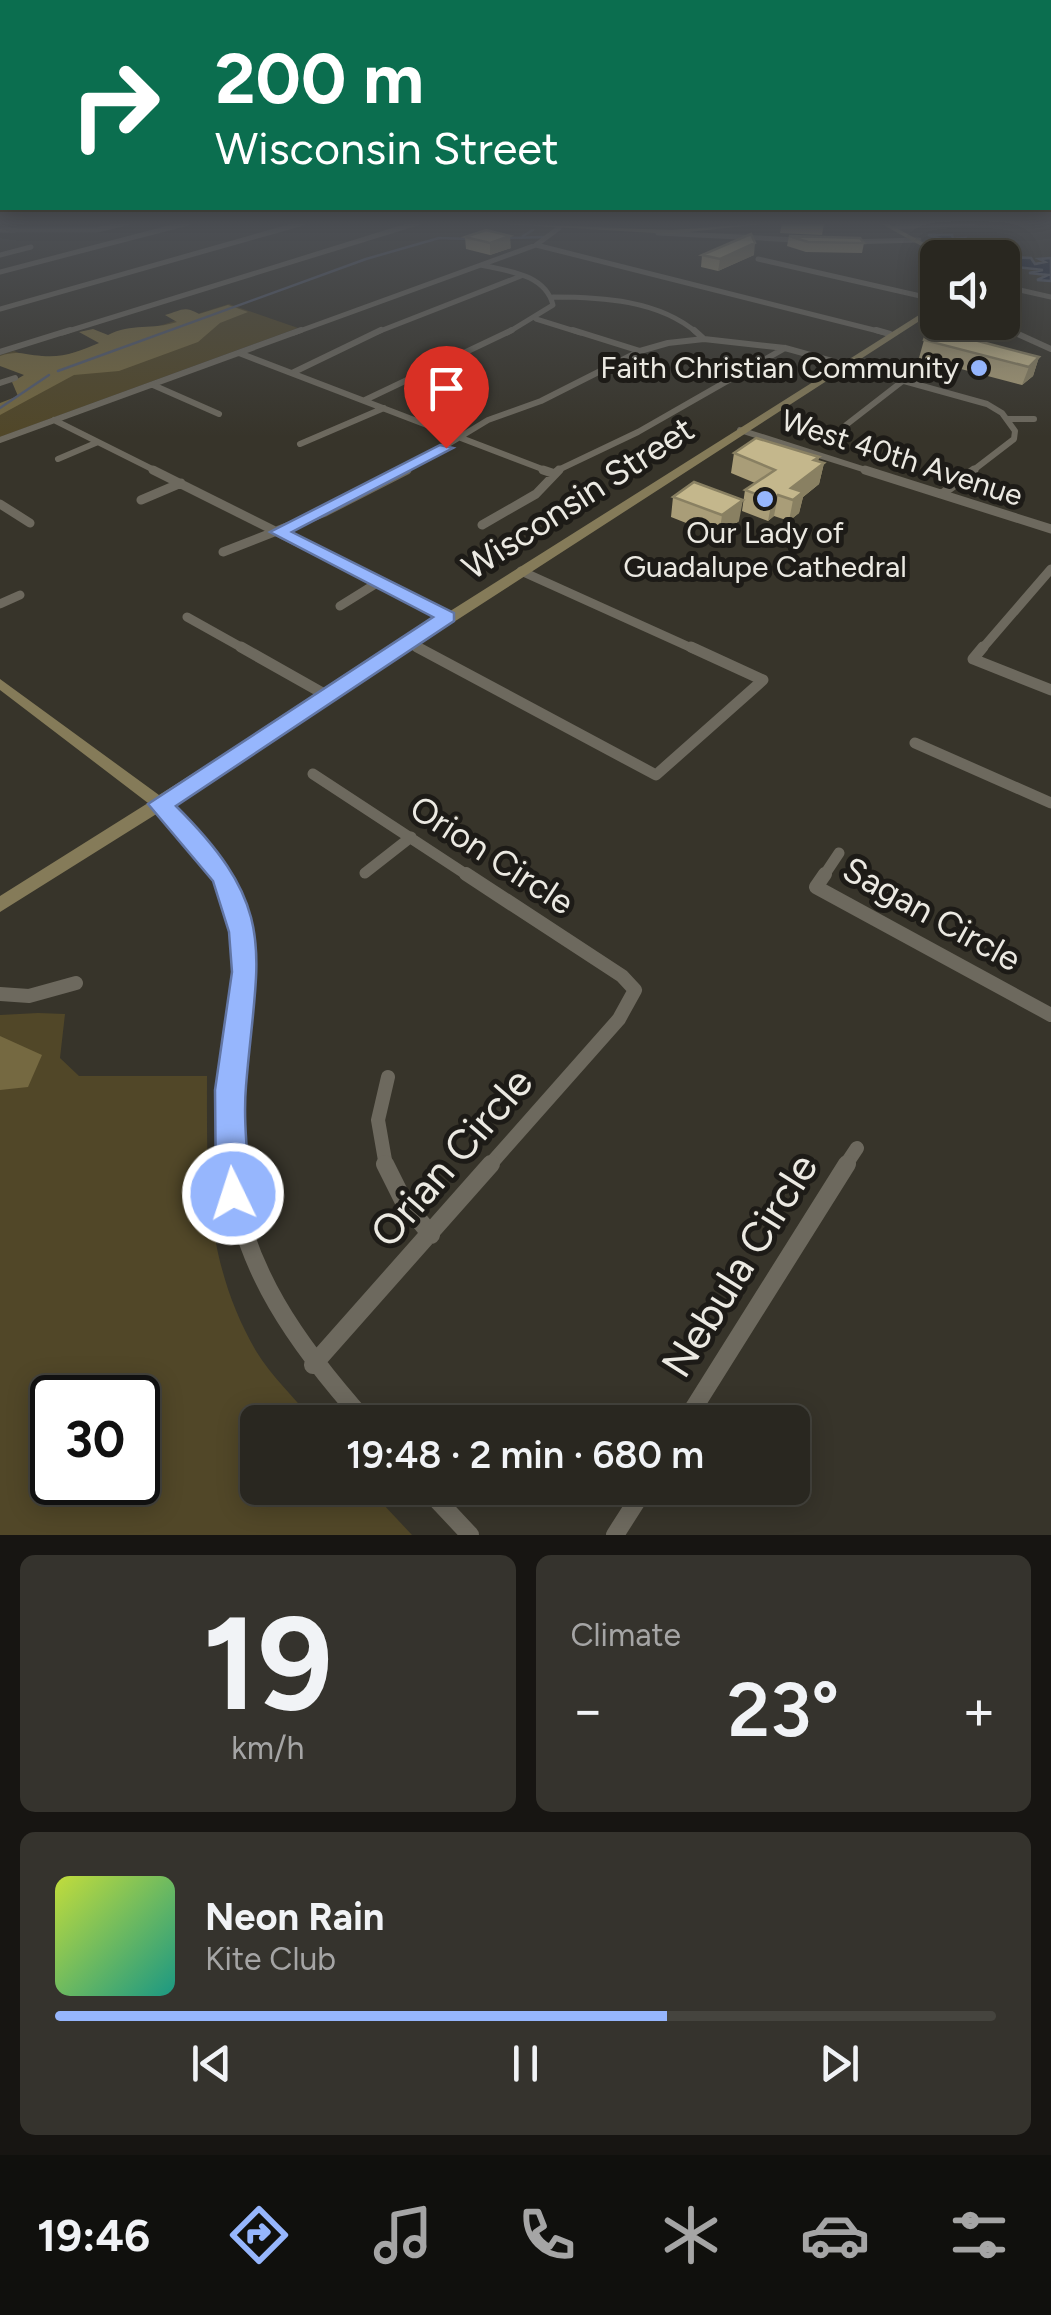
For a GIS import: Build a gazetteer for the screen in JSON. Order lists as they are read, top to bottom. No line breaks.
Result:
{"streets":{"street":["West 40th Avenue","Wisconsin Street","Orion Circle","Sagan Circle","Orian Circle","Nebula Circle"]},"crossings":[["West 40th Avenue","Wisconsin Street"],["Orion Circle","Orian Circle"]],"places":["Faith Christian Community","Our Lady of Guadalupe Cathedral"],"page":{"turn":["200 m","Wisconsin Street"],"limit":"30","trip":"19:48 · 2 min · 680 m","tile":[["19","km/h"],"Climate"],"heat":["−","23°","+"],"song":["Neon Rain","Kite Club"],"tabs":"19:46"}}
